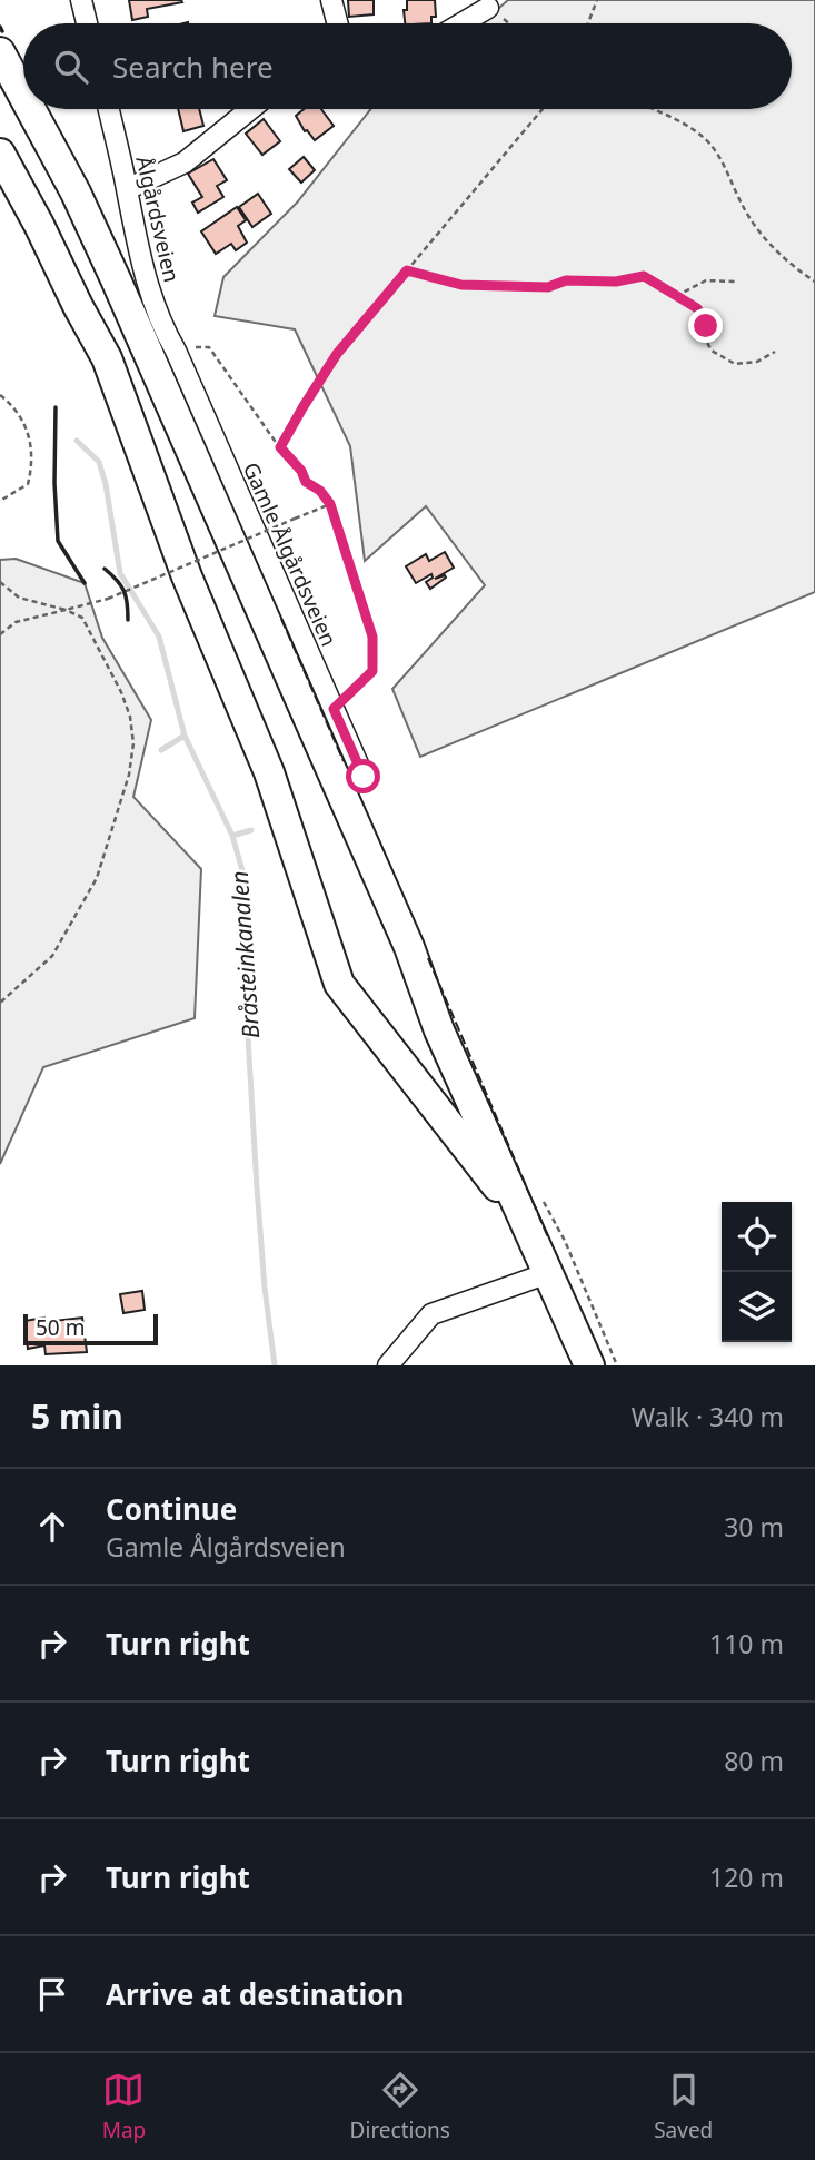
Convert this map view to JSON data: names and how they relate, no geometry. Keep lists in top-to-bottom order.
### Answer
{
  "streets": {
    "street": ["Ålgårdsveien", "Gamle Ålgårdsveien"]
  },
  "crossings": [
    ["Ålgårdsveien", "Gamle Ålgårdsveien"]
  ],
  "water": ["Bråsteinkanalen"],
  "scale_bar": "50 m",
  "page": {
    "search": "Search here",
    "scale": "50 m",
    "heading": ["5 min", "Walk · 340 m"],
    "list": [
      ["Continue", "Gamle Ålgårdsveien", "30 m"],
      ["Turn right", "110 m"],
      ["Turn right", "80 m"],
      ["Turn right", "120 m"],
      "Arrive at destination"
    ],
    "nav": ["Map", "Directions", "Saved"]
  }
}
